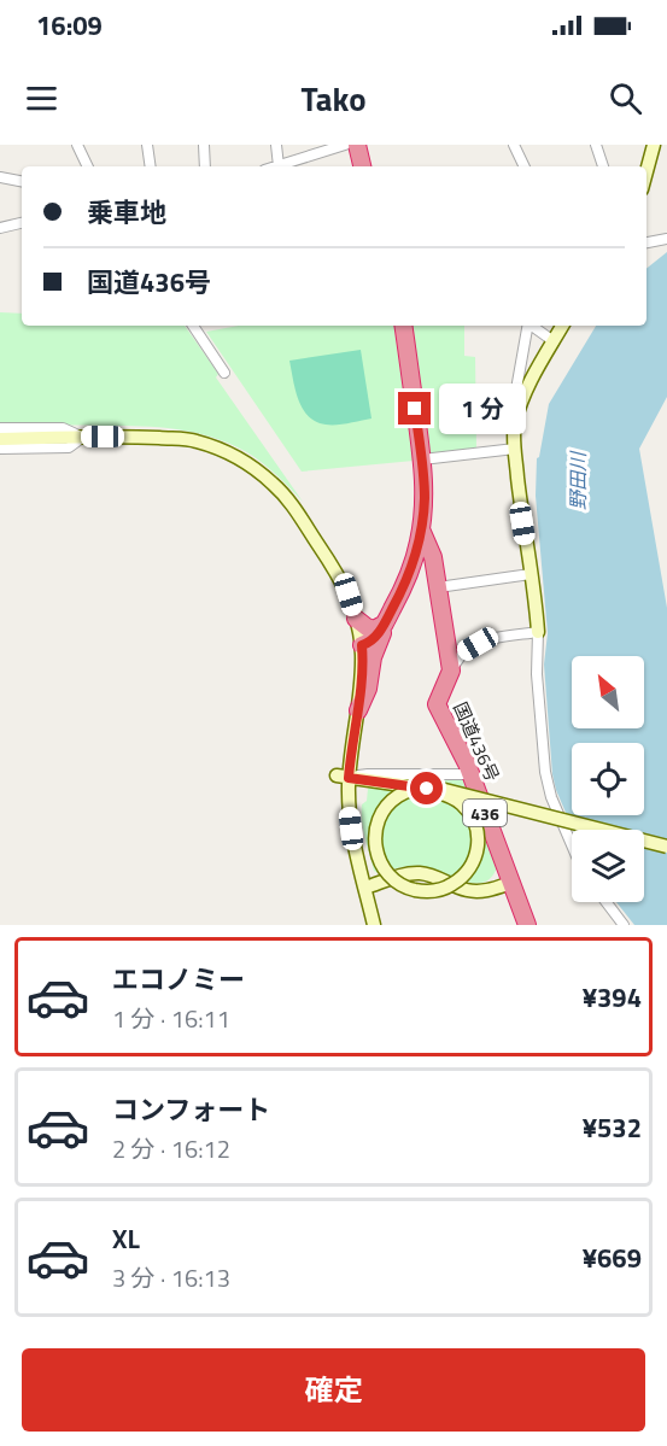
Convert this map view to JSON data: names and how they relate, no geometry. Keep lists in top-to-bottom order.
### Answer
{
  "streets": {
    "highway": ["国道436号", "436"]
  },
  "water": ["野田川"],
  "north": "top left",
  "page": {
    "status": "16:09",
    "header": "Tako",
    "banner": ["乗車地", "国道436号"],
    "bubble": "1 分",
    "list": [
      {
        "name": "エコノミー",
        "note": "1 分 · 16:11",
        "value": "¥394"
      },
      {
        "name": "コンフォート",
        "note": "2 分 · 16:12",
        "value": "¥532"
      },
      {
        "name": "XL",
        "note": "3 分 · 16:13",
        "value": "¥669"
      }
    ],
    "buttons": "確定"
  }
}
